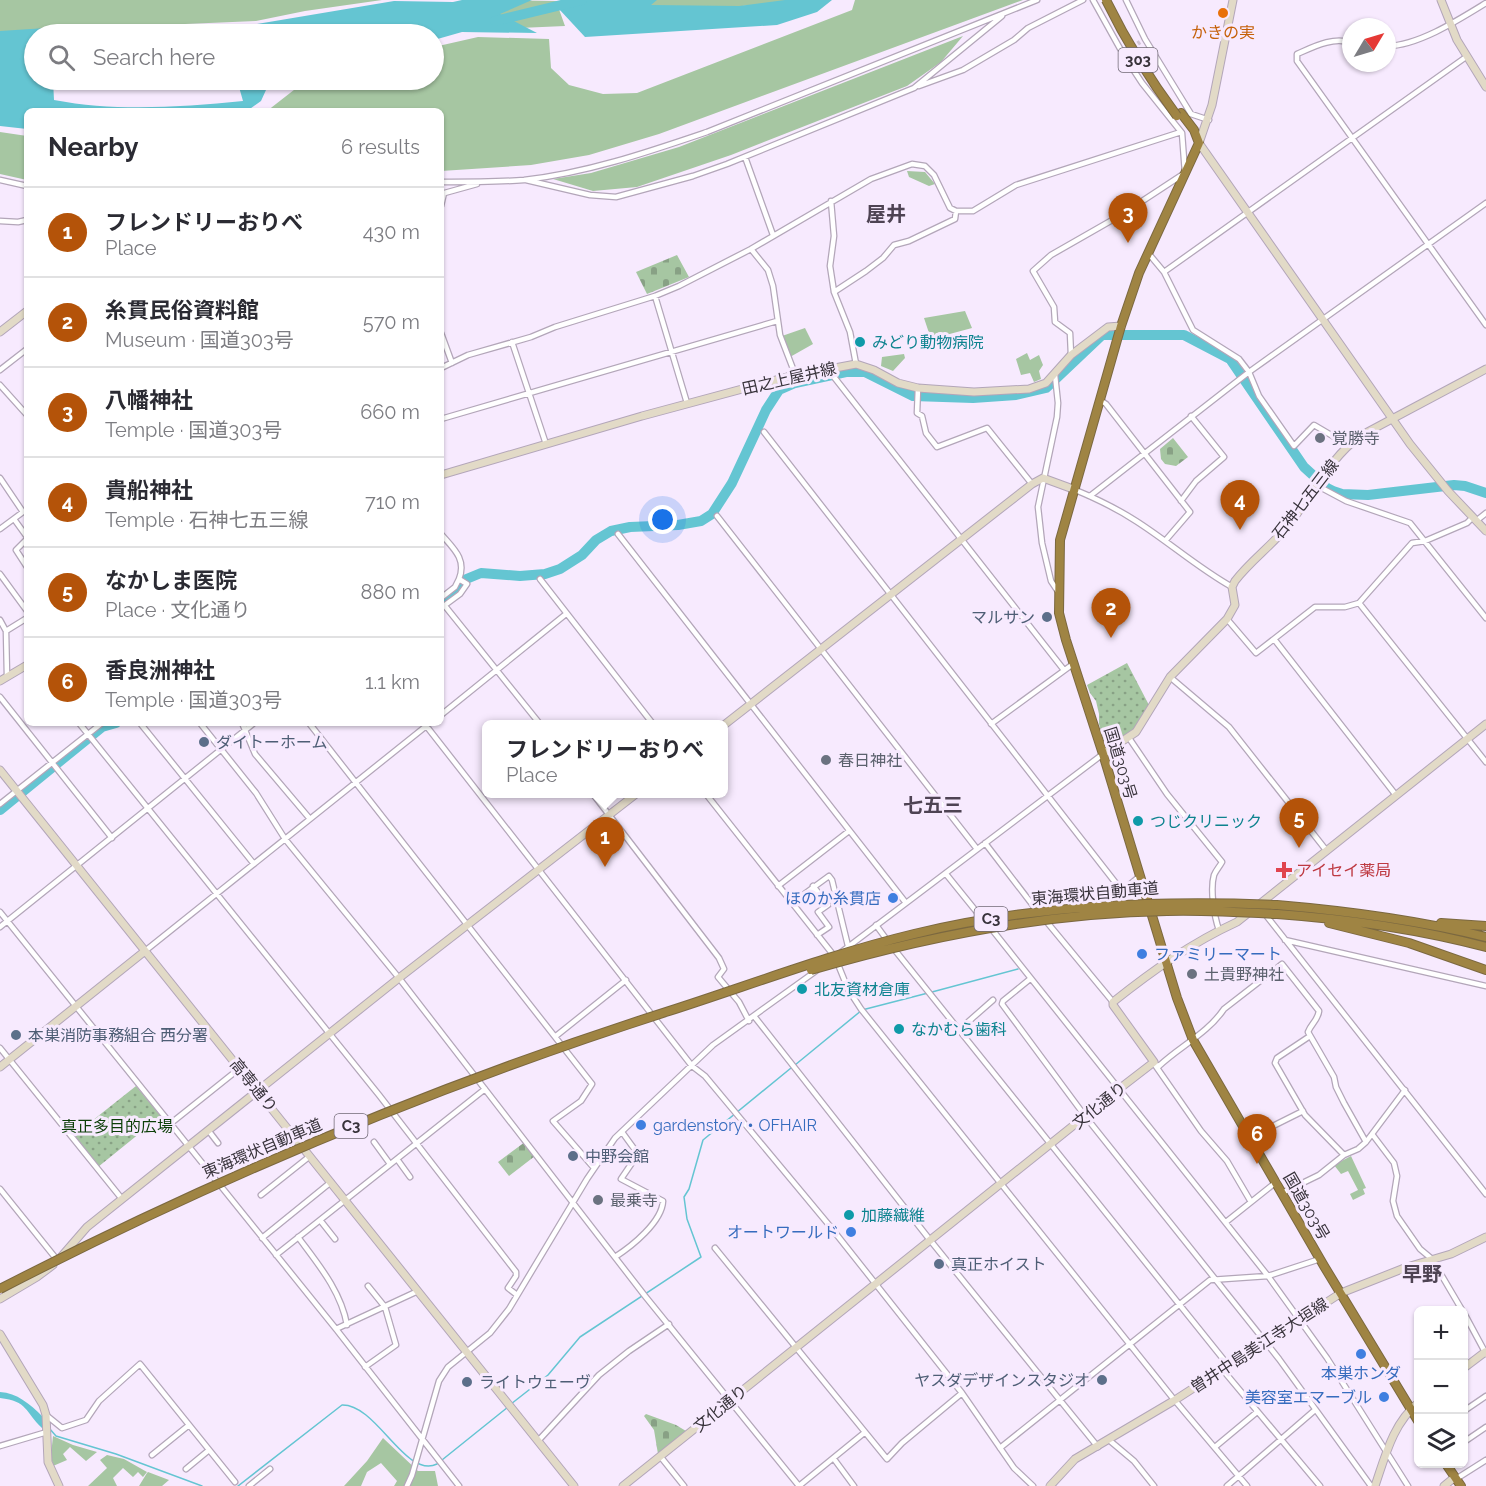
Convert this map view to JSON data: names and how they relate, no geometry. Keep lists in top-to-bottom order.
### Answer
{
  "streets": {
    "highway": [
      "303",
      "国道303号",
      "東海環状自動車道",
      "C3"
    ],
    "street": [
      "田之上屋井線",
      "石神七五三線",
      "高専通り",
      "文化通り",
      "曽井中島美江寺大垣線"
    ]
  },
  "crossings": [
    ["303", "国道303号"],
    ["田之上屋井線", "国道303号"],
    ["国道303号", "曽井中島美江寺大垣線"]
  ],
  "districts": ["屋井", "七五三", "早野"],
  "parks": ["真正多目的広場"],
  "places": {
    "other": [
      "かきの実",
      "みどり動物病院",
      "覚勝寺",
      "マルサン",
      "ダイトーホーム",
      "春日神社",
      "つじクリニック",
      "ほのか糸貫店",
      "ファミリーマート",
      "土貴野神社",
      "北友資材倉庫",
      "なかむら歯科",
      "本巣消防事務組合 西分署",
      "gardenstory・OFHAIR",
      "中野会館",
      "最乗寺",
      "加藤繊維",
      "オートワールド",
      "真正ホイスト",
      "本巣ホンダ",
      "ヤスダデザインスタジオ",
      "ライトウェーヴ",
      "美容室エマーブル"
    ],
    "health": ["アイセイ薬局"]
  },
  "north": "top right",
  "page": {
    "search": "Search here",
    "heading": ["Nearby", "6 results"],
    "list": [
      {
        "mark": "1",
        "name": "フレンドリーおりべ",
        "note": "Place",
        "value": "430 m"
      },
      {
        "mark": "2",
        "name": "糸貫民俗資料館",
        "note": "Museum · 国道303号",
        "value": "570 m"
      },
      {
        "mark": "3",
        "name": "八幡神社",
        "note": "Temple · 国道303号",
        "value": "660 m"
      },
      {
        "mark": "4",
        "name": "貴船神社",
        "note": "Temple · 石神七五三線",
        "value": "710 m"
      },
      {
        "mark": "5",
        "name": "なかしま医院",
        "note": "Place · 文化通り",
        "value": "880 m"
      },
      {
        "mark": "6",
        "name": "香良洲神社",
        "note": "Temple · 国道303号",
        "value": "1.1 km"
      }
    ],
    "pins": [
      "3",
      "4",
      "2",
      "5",
      "1",
      "6"
    ],
    "popup": ["フレンドリーおりべ", "Place"],
    "map_buttons": ["+", "−"]
  }
}
